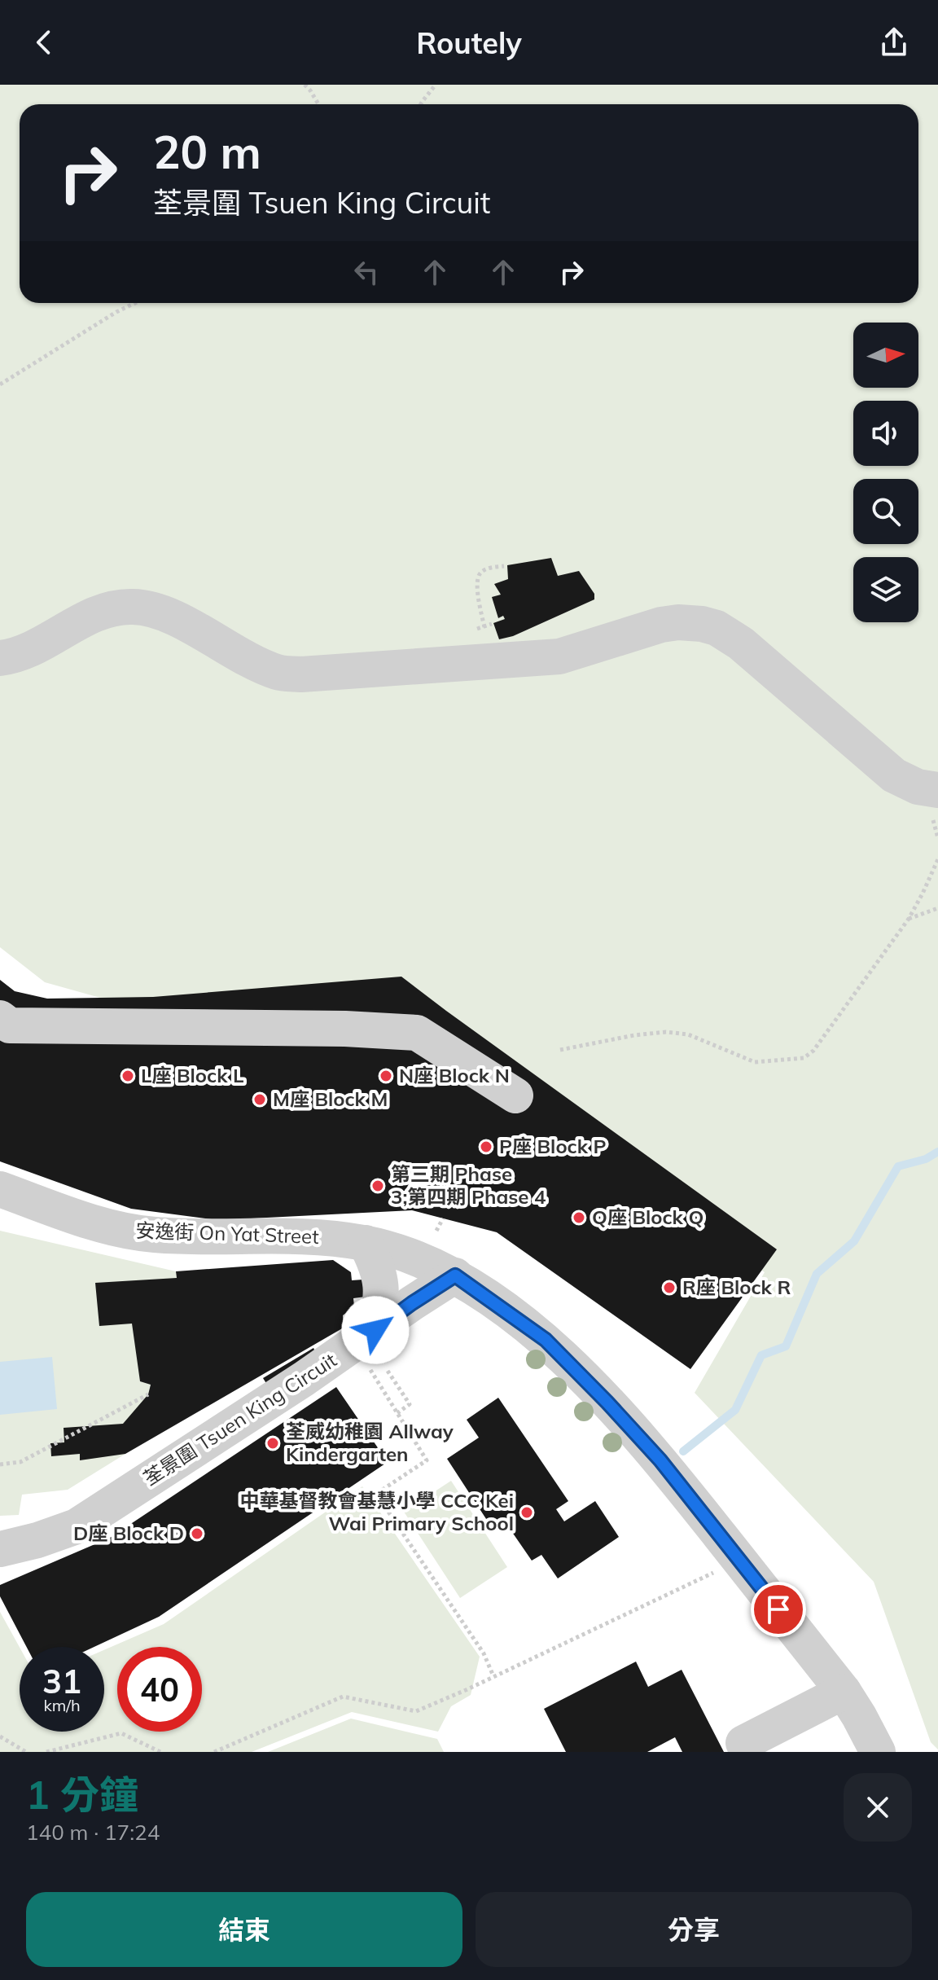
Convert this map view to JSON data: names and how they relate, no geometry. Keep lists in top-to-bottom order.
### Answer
{
  "streets": {
    "street": ["安逸街 On Yat Street", "荃景圍 Tsuen King Circuit"]
  },
  "crossings": [
    ["安逸街 On Yat Street", "荃景圍 Tsuen King Circuit"]
  ],
  "places": [
    "L座 Block L",
    "N座 Block N",
    "M座 Block M",
    "P座 Block P",
    "第三期 Phase 3;第四期 Phase 4",
    "Q座 Block Q",
    "R座 Block R",
    "荃威幼稚園 Allway Kindergarten",
    "中華基督教會基慧小學 CCC Kei Wai Primary School",
    "D座 Block D"
  ],
  "north": "right",
  "page": {
    "header": "Routely",
    "turn": ["20 m", "荃景圍 Tsuen King Circuit"],
    "speed": "31 km/h",
    "limit": "40",
    "heading": ["1 分鐘", "140 m · 17:24"],
    "buttons": ["結束", "分享"]
  }
}
